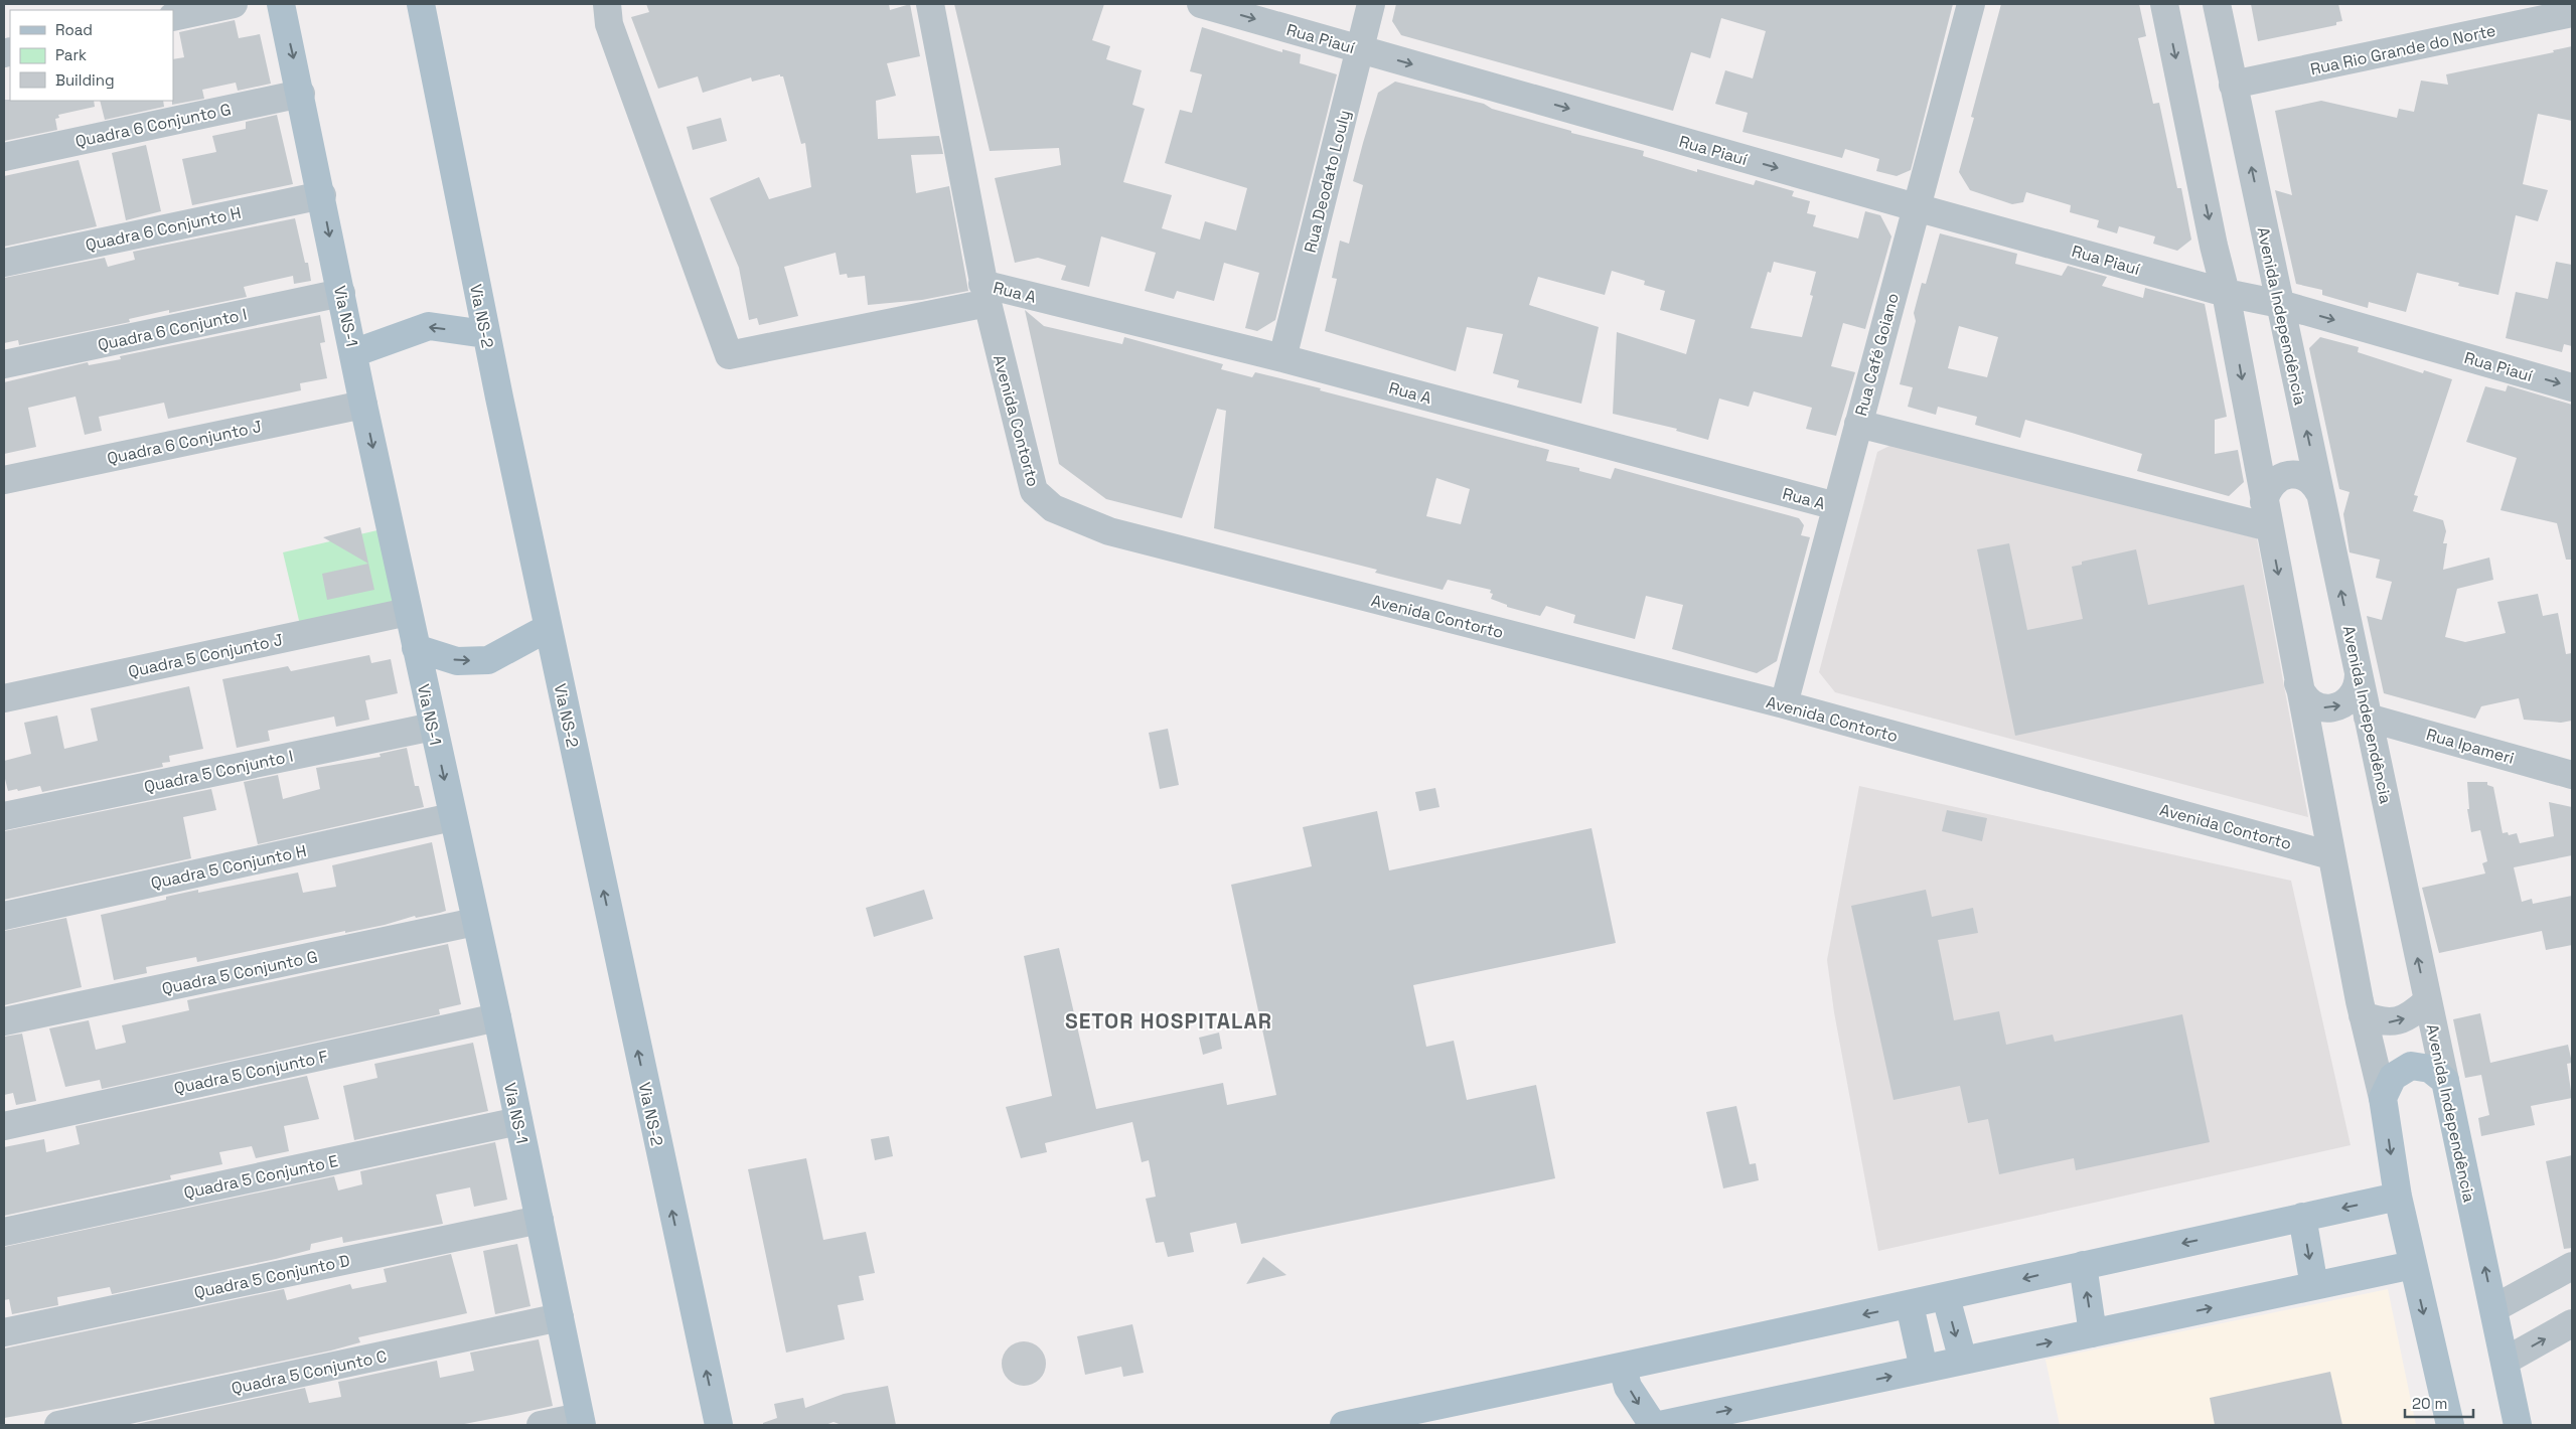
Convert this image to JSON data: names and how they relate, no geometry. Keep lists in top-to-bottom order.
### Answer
{
  "streets": {
    "main road": ["Via NS-1", "Via NS-2", "Avenida Independência"],
    "street": [
      "Rua Piauí",
      "Rua Rio Grande do Norte",
      "Quadra 6 Conjunto G",
      "Rua Deodato Louly",
      "Quadra 6 Conjunto H",
      "Rua A",
      "Quadra 6 Conjunto I",
      "Rua Café Goiano",
      "Avenida Contorto",
      "Quadra 6 Conjunto J",
      "Quadra 5 Conjunto J",
      "Rua Ipameri",
      "Quadra 5 Conjunto I",
      "Quadra 5 Conjunto H",
      "Quadra 5 Conjunto G",
      "Quadra 5 Conjunto F",
      "Quadra 5 Conjunto E",
      "Quadra 5 Conjunto D",
      "Quadra 5 Conjunto C"
    ]
  },
  "crossings": [
    ["Rua Piauí", "Rua Deodato Louly"],
    ["Rua Piauí", "Avenida Independência"],
    ["Rua Piauí", "Rua Café Goiano"],
    ["Rua Rio Grande do Norte", "Avenida Independência"],
    ["Quadra 6 Conjunto G", "Via NS-1"],
    ["Rua Deodato Louly", "Rua A"],
    ["Quadra 6 Conjunto H", "Via NS-1"],
    ["Rua A", "Rua Café Goiano"],
    ["Rua A", "Avenida Contorto"],
    ["Via NS-1", "Quadra 6 Conjunto I"],
    ["Via NS-1", "Quadra 6 Conjunto J"],
    ["Via NS-1", "Quadra 5 Conjunto J"],
    ["Via NS-1", "Quadra 5 Conjunto I"],
    ["Via NS-1", "Quadra 5 Conjunto H"],
    ["Via NS-1", "Quadra 5 Conjunto G"],
    ["Via NS-1", "Quadra 5 Conjunto F"],
    ["Via NS-1", "Quadra 5 Conjunto E"],
    ["Via NS-1", "Quadra 5 Conjunto D"],
    ["Via NS-1", "Quadra 5 Conjunto C"],
    ["Avenida Independência", "Rua Ipameri"],
    ["Rua Café Goiano", "Avenida Contorto"]
  ],
  "one_way": ["Rua Piauí", "Via NS-2"],
  "districts": ["SETOR HOSPITALAR"],
  "legend": ["Road", "Park", "Building"],
  "scale_bar": "20 m"
}
